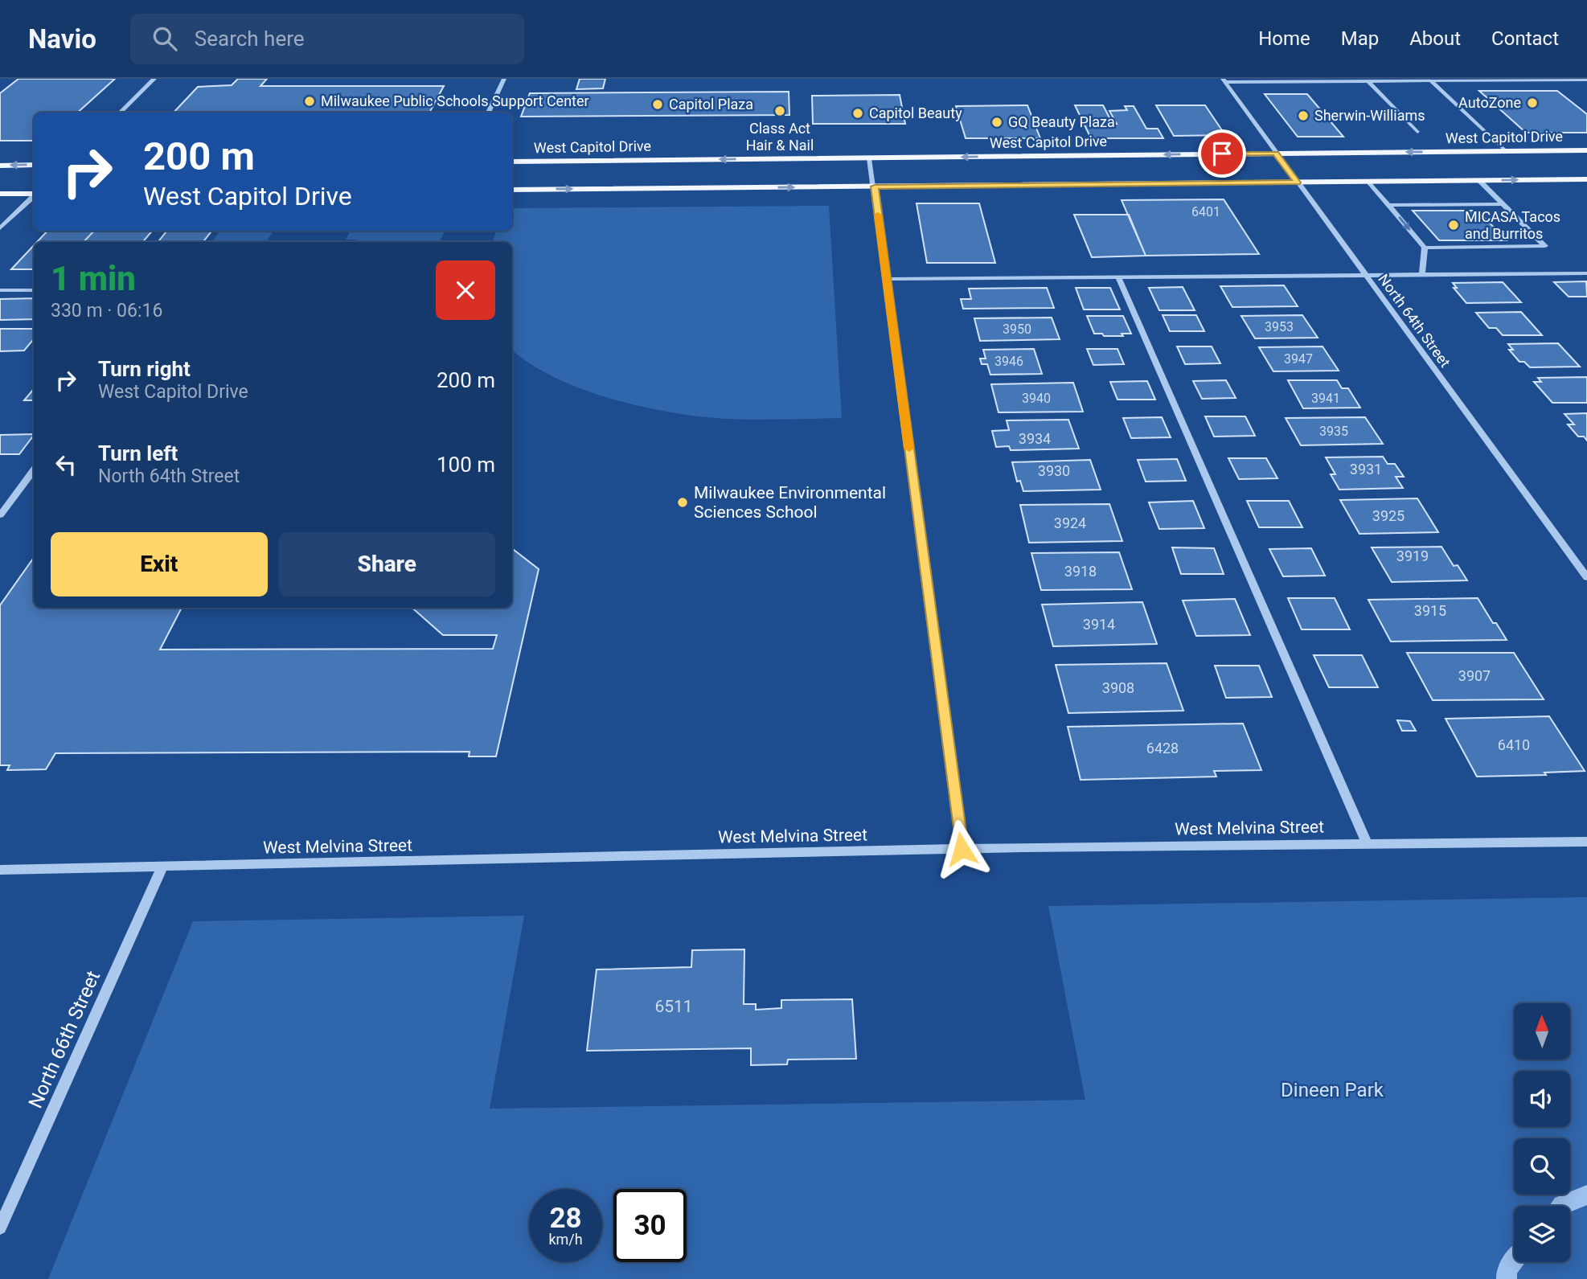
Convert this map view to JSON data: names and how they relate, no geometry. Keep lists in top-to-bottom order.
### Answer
{
  "streets": {
    "main road": ["West Capitol Drive"],
    "street": ["North 64th Street", "West Melvina Street", "North 66th Street"]
  },
  "crossings": [
    ["West Capitol Drive", "North 64th Street"],
    ["West Melvina Street", "North 66th Street"]
  ],
  "parks": ["Dineen Park"],
  "places": [
    "Milwaukee Public Schools Support Center",
    "AutoZone",
    "Capitol Plaza",
    "Class Act Hair & Nail",
    "Capitol Beauty",
    "Sherwin-Williams",
    "GQ Beauty Plaza",
    "MICASA Tacos and Burritos",
    "Milwaukee Environmental Sciences School"
  ],
  "house_numbers": [
    "6401",
    "3953",
    "3950",
    "3947",
    "3946",
    "3940",
    "3941",
    "3935",
    "3934",
    "3931",
    "3930",
    "3925",
    "3924",
    "3919",
    "3918",
    "3915",
    "3914",
    "3907",
    "3908",
    "6410",
    "6428",
    "6511"
  ],
  "north": "top",
  "page": {
    "header": "Navio",
    "search": "Search here",
    "nav": [
      "Home",
      "Map",
      "About",
      "Contact"
    ],
    "turn": ["200 m", "West Capitol Drive"],
    "heading": ["1 min", "330 m · 06:16"],
    "list": [
      {
        "name": "Turn right",
        "note": "West Capitol Drive",
        "value": "200 m"
      },
      {
        "name": "Turn left",
        "note": "North 64th Street",
        "value": "100 m"
      }
    ],
    "buttons": ["Exit", "Share"],
    "speed": "28 km/h",
    "limit": "30"
  }
}
